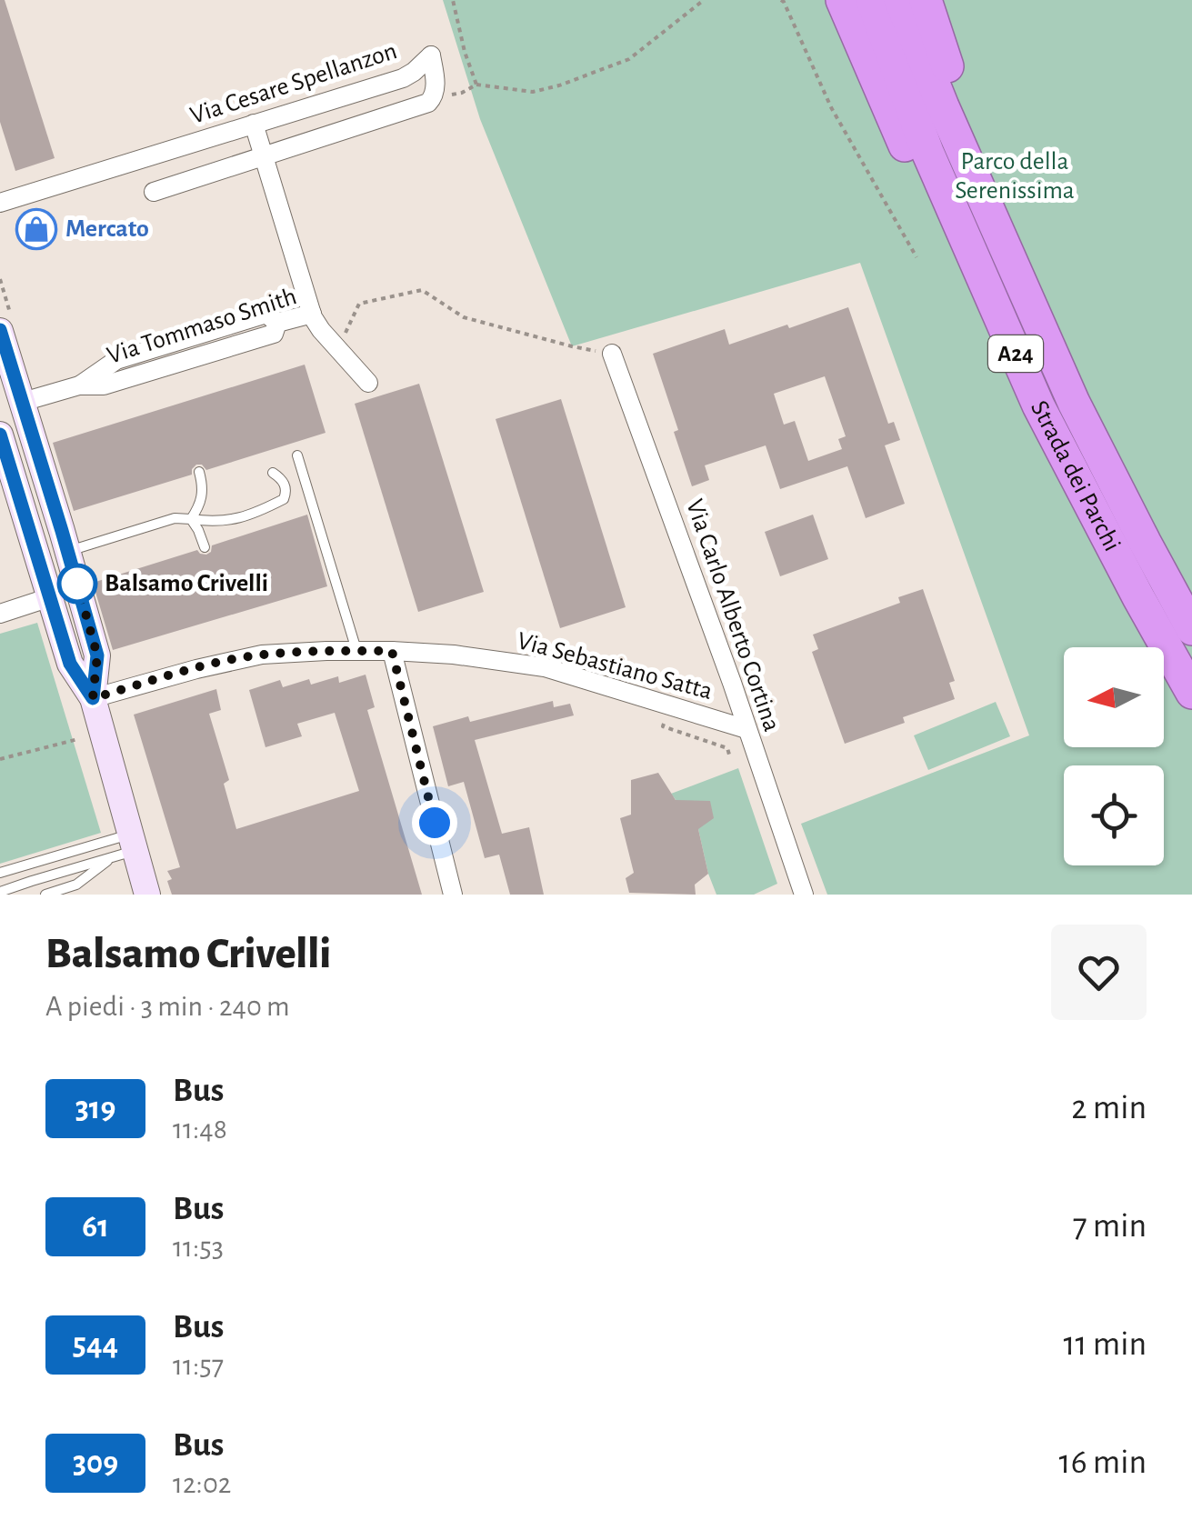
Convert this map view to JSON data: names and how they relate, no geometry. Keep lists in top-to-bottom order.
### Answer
{
  "streets": {
    "highway": ["A24", "Strada dei Parchi"],
    "street": [
      "Via Cesare Spellanzon",
      "Via Tommaso Smith",
      "Via Carlo Alberto Cortina",
      "Via Sebastiano Satta"
    ]
  },
  "crossings": [
    ["Via Carlo Alberto Cortina", "Via Sebastiano Satta"]
  ],
  "parks": ["Parco della Serenissima"],
  "places": {
    "shop": ["Mercato"],
    "other": ["Balsamo Crivelli"]
  },
  "lines": ["bus line 319"],
  "north": "left",
  "page": {
    "heading": ["Balsamo Crivelli", "A piedi · 3 min · 240 m"],
    "list": [
      {
        "mark": "319",
        "name": "Bus",
        "note": "11:48",
        "value": "2 min"
      },
      {
        "mark": "61",
        "name": "Bus",
        "note": "11:53",
        "value": "7 min"
      },
      {
        "mark": "544",
        "name": "Bus",
        "note": "11:57",
        "value": "11 min"
      },
      {
        "mark": "309",
        "name": "Bus",
        "note": "12:02",
        "value": "16 min"
      }
    ]
  }
}
